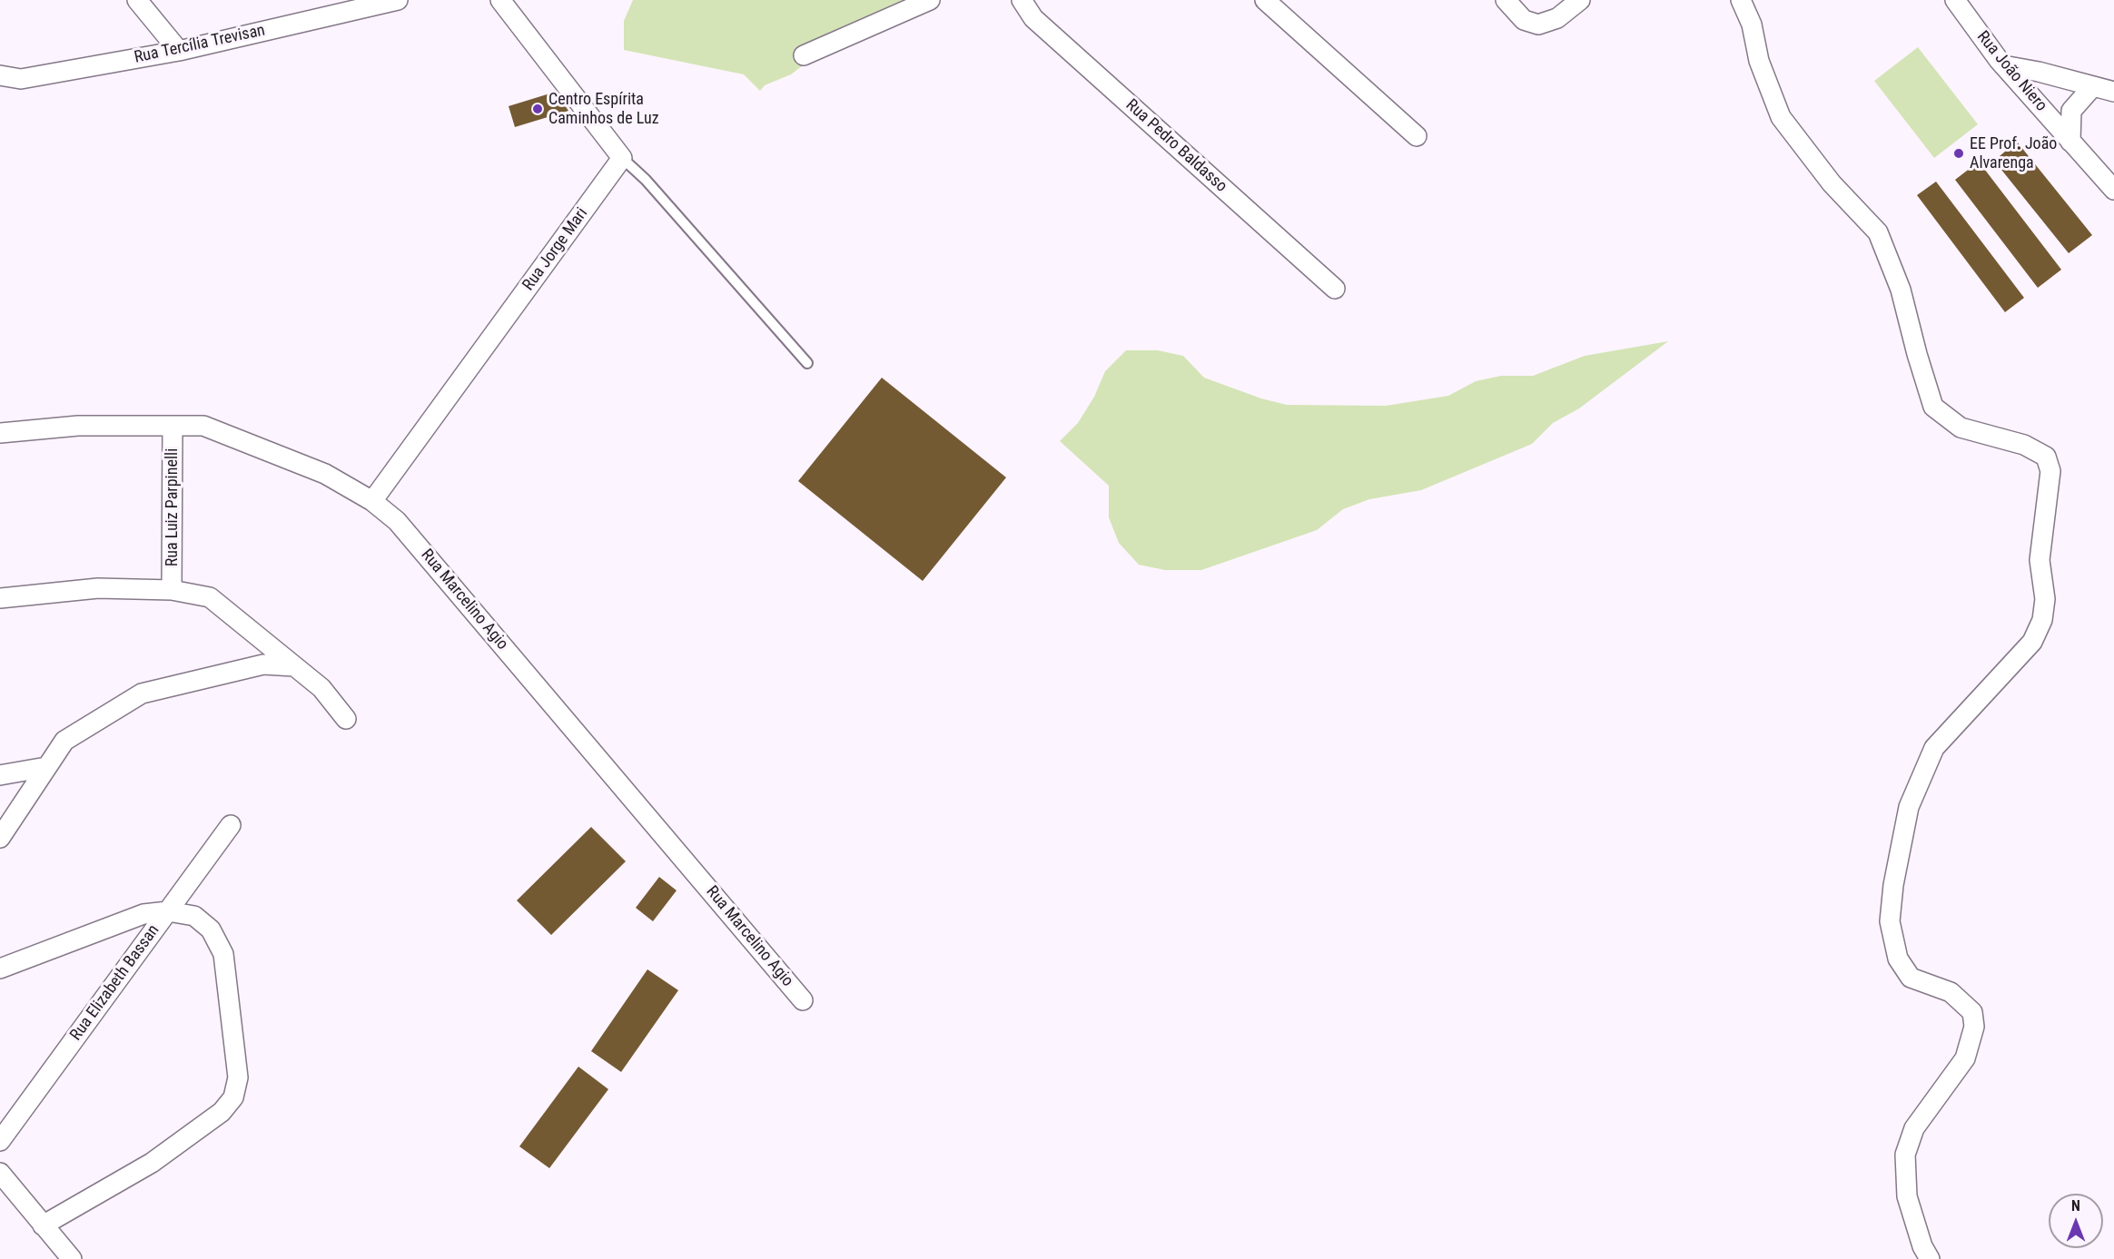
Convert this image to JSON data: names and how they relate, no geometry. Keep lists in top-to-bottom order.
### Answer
{
  "streets": {
    "street": [
      "Rua Tercília Trevisan",
      "Rua João Niero",
      "Rua Pedro Baldasso",
      "Rua Jorge Mari",
      "Rua Luiz Parpinelli",
      "Rua Marcelino Agio",
      "Rua Elizabeth Bassan"
    ]
  },
  "crossings": [
    ["Rua Jorge Mari", "Rua Marcelino Agio"],
    ["Rua Luiz Parpinelli", "Rua Marcelino Agio"]
  ],
  "places": ["Centro Espírita Caminhos de Luz", "EE Prof. João Alvarenga"],
  "north": "top"
}
